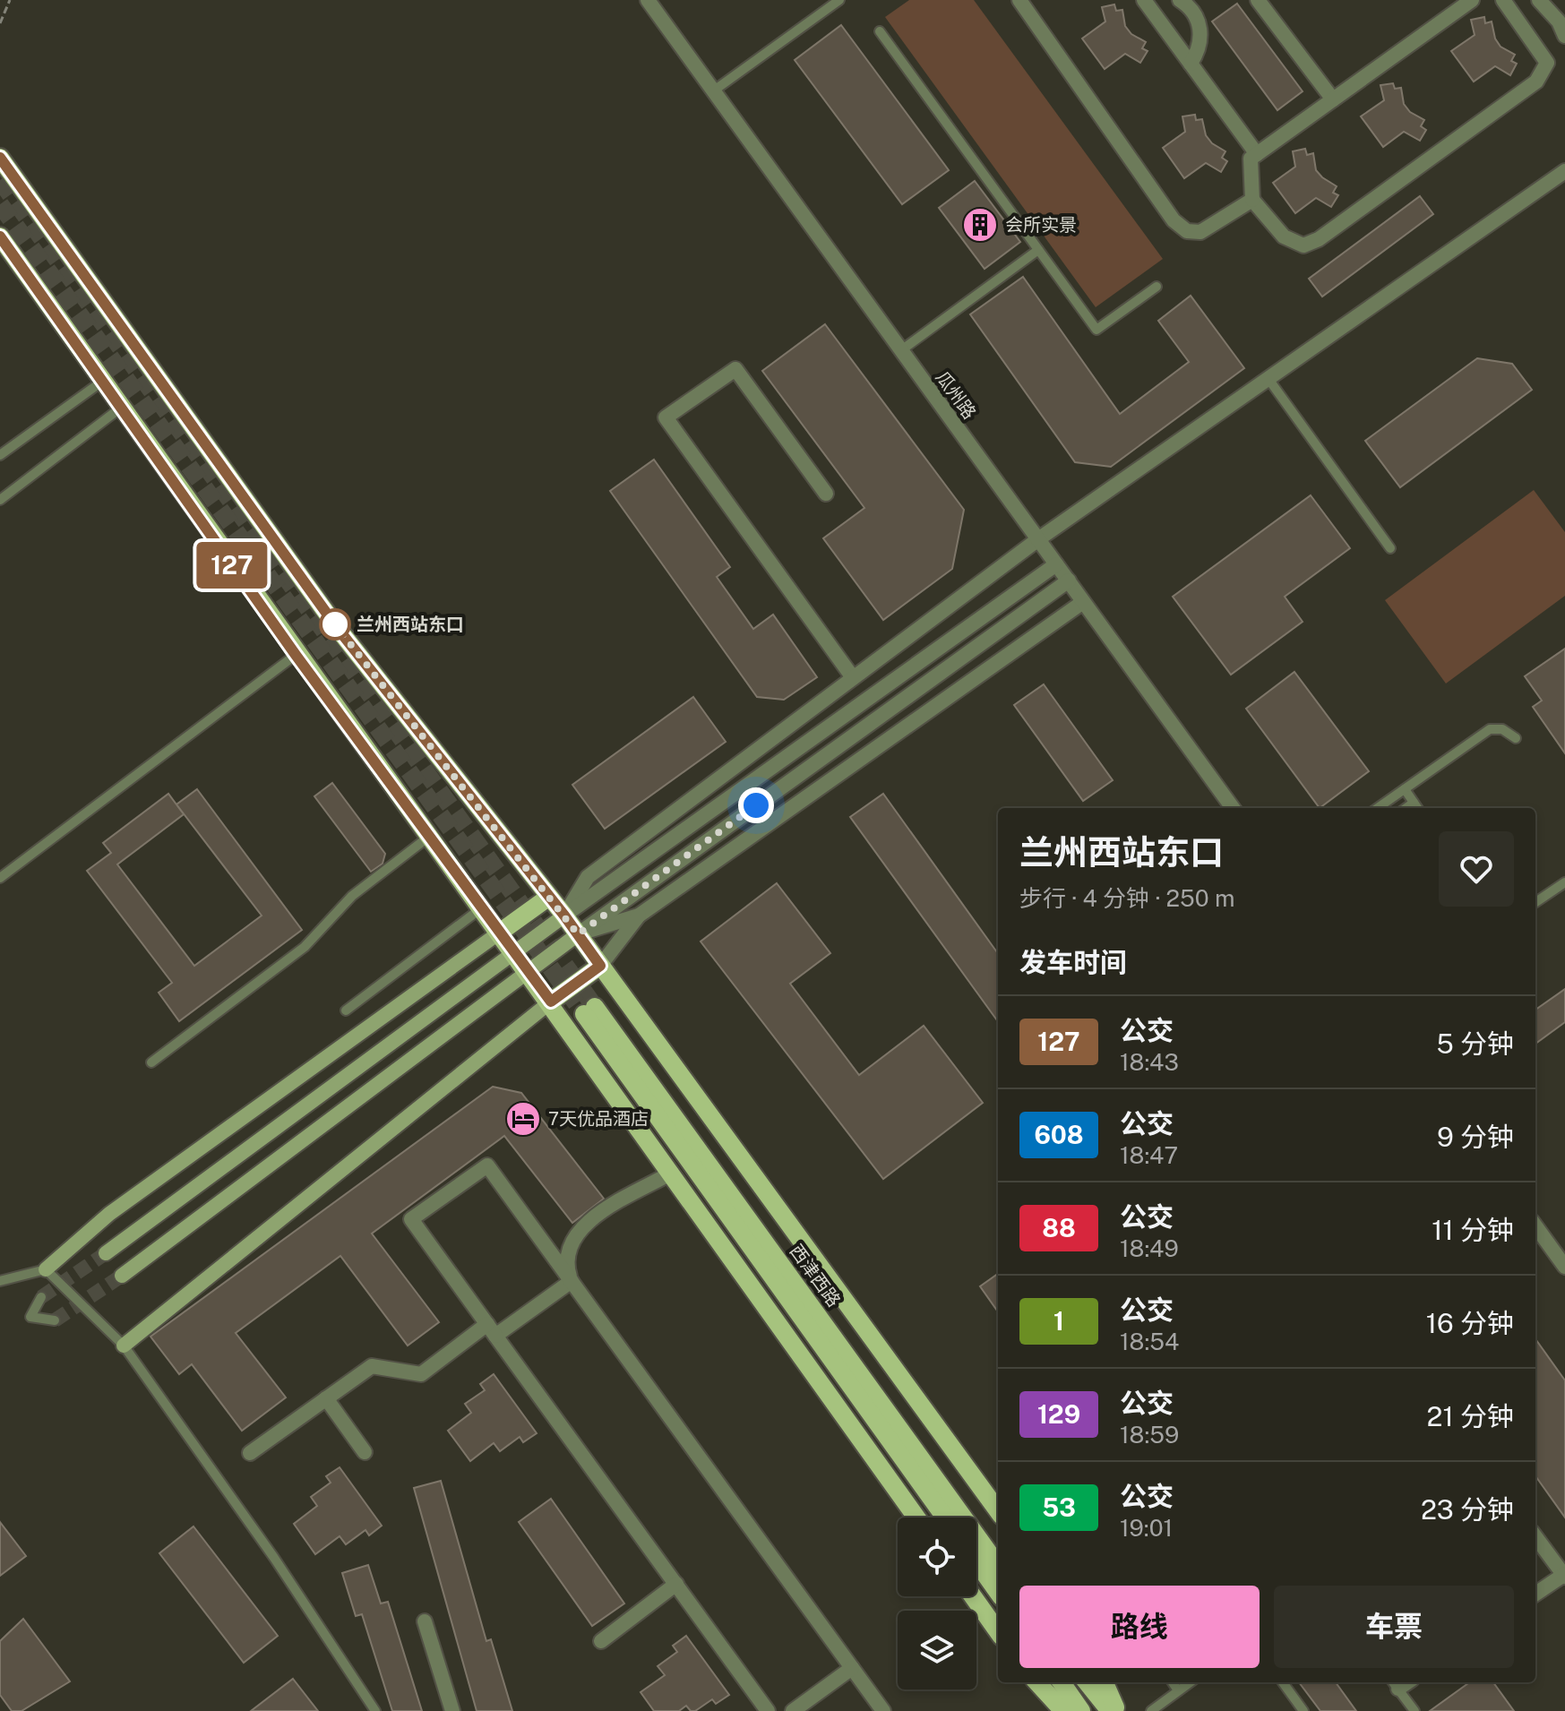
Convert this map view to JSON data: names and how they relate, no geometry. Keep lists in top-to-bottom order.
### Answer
{
  "streets": {
    "main road": ["西津西路"],
    "street": ["瓜州路"]
  },
  "places": {
    "building": ["会所实景"],
    "other": ["兰州西站东口"],
    "hotel": ["7天优品酒店"]
  },
  "lines": ["bus line 127"],
  "page": {
    "on_map": "127",
    "heading": [
      ["兰州西站东口", "步行 · 4 分钟 · 250 m"],
      "发车时间"
    ],
    "list": [
      {
        "mark": "127",
        "name": "公交",
        "note": "18:43",
        "value": "5 分钟"
      },
      {
        "mark": "608",
        "name": "公交",
        "note": "18:47",
        "value": "9 分钟"
      },
      {
        "mark": "88",
        "name": "公交",
        "note": "18:49",
        "value": "11 分钟"
      },
      {
        "mark": "1",
        "name": "公交",
        "note": "18:54",
        "value": "16 分钟"
      },
      {
        "mark": "129",
        "name": "公交",
        "note": "18:59",
        "value": "21 分钟"
      },
      {
        "mark": "53",
        "name": "公交",
        "note": "19:01",
        "value": "23 分钟"
      }
    ],
    "buttons": ["路线", "车票"]
  }
}
